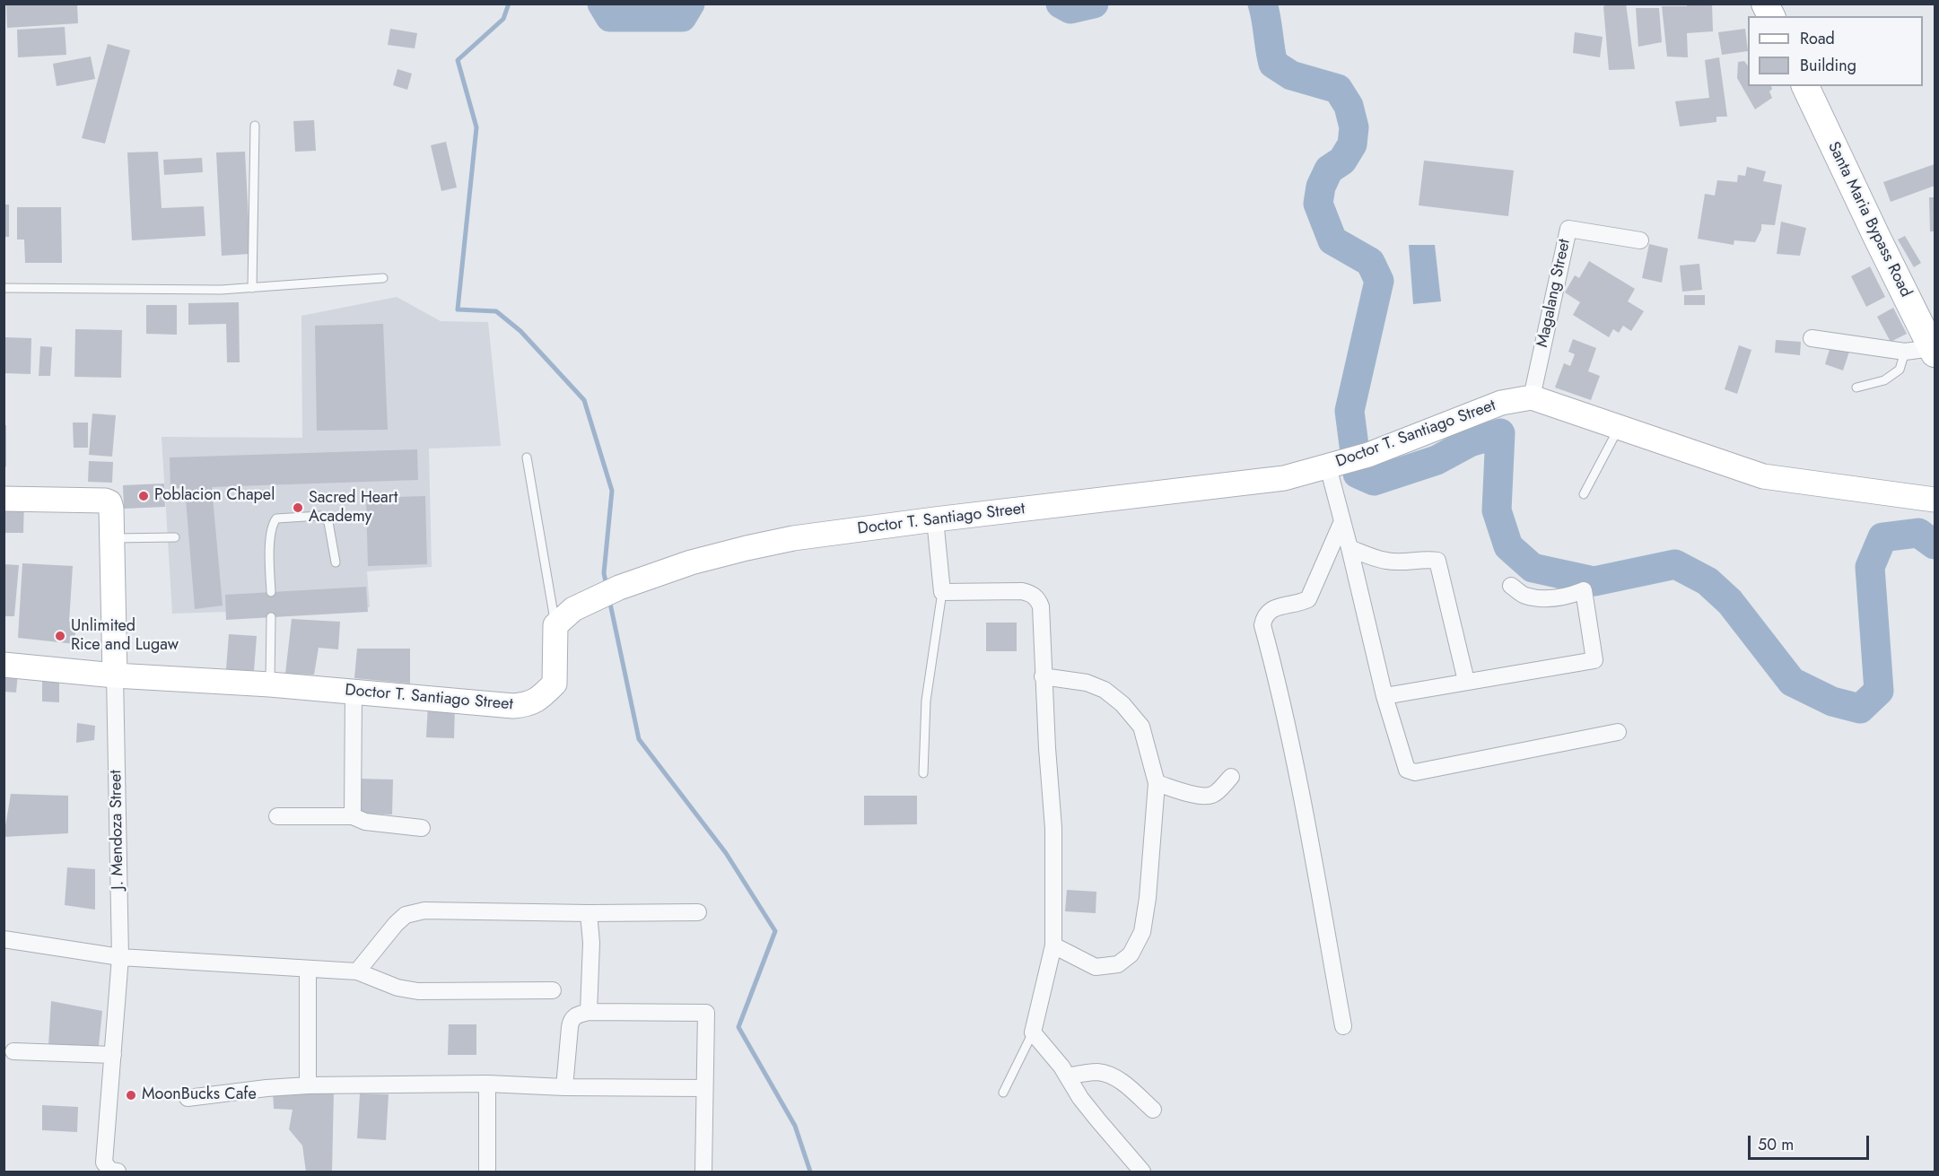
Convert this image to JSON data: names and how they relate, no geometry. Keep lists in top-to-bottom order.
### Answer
{
  "streets": {
    "main road": ["Santa Maria Bypass Road"],
    "street": ["Magalang Street", "Doctor T. Santiago Street", "J. Mendoza Street"]
  },
  "crossings": [
    ["Magalang Street", "Doctor T. Santiago Street"],
    ["Doctor T. Santiago Street", "J. Mendoza Street"]
  ],
  "places": [
    "Poblacion Chapel",
    "Sacred Heart Academy",
    "Unlimited Rice and Lugaw",
    "MoonBucks Cafe"
  ],
  "legend": ["Road", "Building"],
  "scale_bar": "50 m"
}
